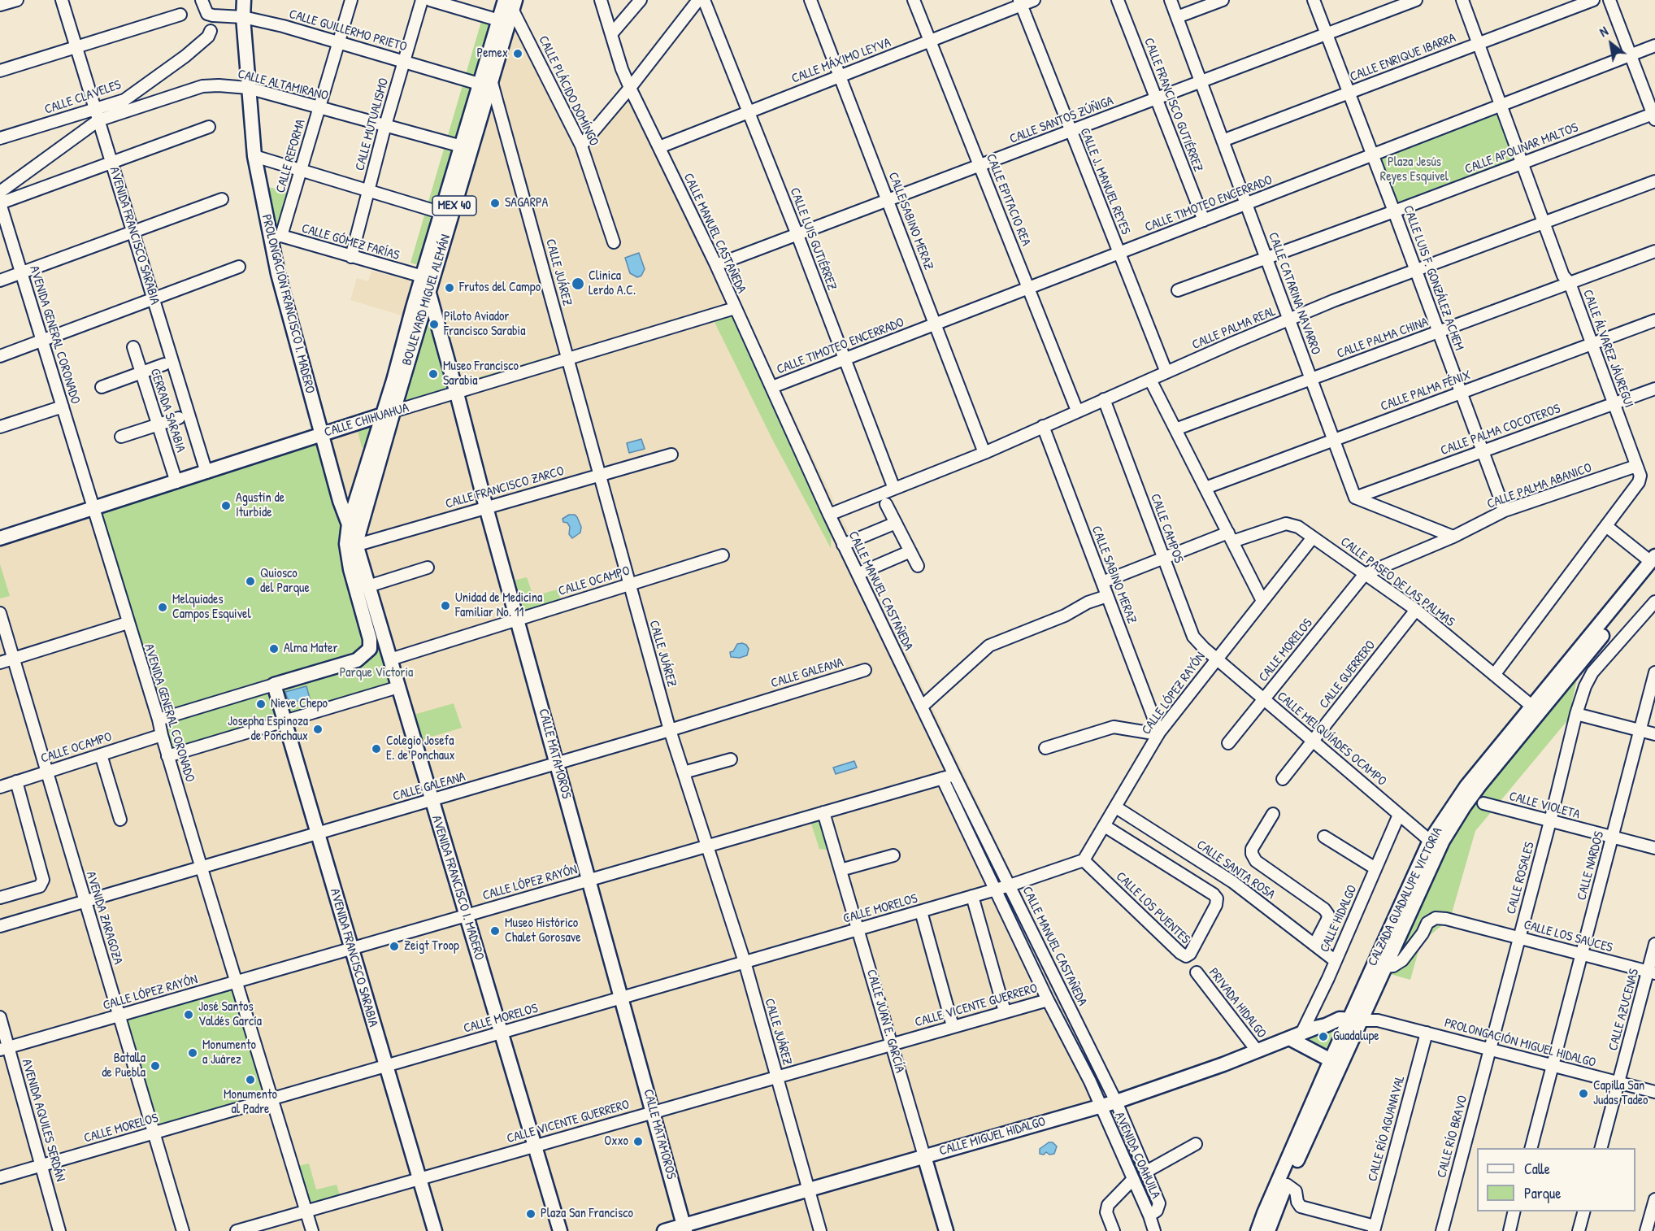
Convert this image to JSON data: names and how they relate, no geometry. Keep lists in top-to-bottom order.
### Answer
{
  "streets": {
    "main road": [
      "MEX 40",
      "AVENIDA FRANCISCO SARABIA",
      "BOULEVARD MIGUEL ALEMÁN",
      "PROLONGACIÓN FRANCISCO I. MADERO",
      "CALLE CHIHUAHUA",
      "CALLE MATAMOROS",
      "AVENIDA FRANCISCO I. MADERO",
      "CALZADA GUADALUPE VICTORIA",
      "CALLE JUAN E. GARCÍA",
      "CALLE MIGUEL HIDALGO"
    ],
    "street": [
      "CALLE GUILLERMO PRIETO",
      "CALLE ENRIQUE IBARRA",
      "CALLE MÁXIMO LEYVA",
      "CALLE ALTAMIRANO",
      "CALLE PLÁCIDO DOMÍNGO",
      "CALLE CLAVELES",
      "CALLE FRANCISCO GUTIÉRREZ",
      "CALLE SANTOS ZÚÑIGA",
      "CALLE MUTUALISMO",
      "CALLE APOLINAR MALTOS",
      "CALLE REFORMA",
      "CALLE J. MANUEL REYES",
      "CALLE EPITACIO REA",
      "CALLE TIMOTEO ENCERRADO",
      "CALLE SABINO MERAZ",
      "CALLE MANUEL CASTAÑEDA",
      "CALLE LUIS GUTIÉRREZ",
      "CALLE GÓMEZ FARÍAS",
      "CALLE JUÁREZ",
      "CALLE LUIS F. GONZÁLEZ ACHEM",
      "CALLE CATARINA NAVARRO",
      "CALLE PALMA REAL",
      "AVENIDA GENERAL CORONADO",
      "CALLE PALMA CHINA",
      "CALLE ÁLVAREZ JÁUREGUI",
      "CALLE PALMA FÉNIX",
      "CERRADA SARABIA",
      "CALLE PALMA COCOTEROS",
      "CALLE PALMA ABANICO",
      "CALLE FRANCISCO ZARCO",
      "CALLE CAMPOS",
      "CALLE OCAMPO",
      "CALLE PASEO DE LAS PALMAS",
      "CALLE MORELOS",
      "CALLE GALEANA",
      "CALLE GUERRERO",
      "CALLE LÓPEZ RAYÓN",
      "CALLE MELQUÍADES OCAMPO",
      "CALLE VIOLETA",
      "CALLE NARDOS",
      "CALLE SANTA ROSA",
      "CALLE ROSALES",
      "CALLE LOS PUENTES",
      "AVENIDA ZARAGOZA",
      "CALLE HIDALGO",
      "CALLE LOS SAUCES",
      "PRIVADA HIDALGO",
      "CALLE VICENTE GUERRERO",
      "CALLE AZUCENAS",
      "PROLONGACIÓN MIGUEL HIDALGO",
      "AVENIDA AQUILES SERDÁN",
      "CALLE RÍO AGUANAVAL",
      "CALLE RÍO BRAVO",
      "AVENIDA COAHUILA"
    ]
  },
  "crossings": [
    ["CALLE GUILLERMO PRIETO", "CALLE MUTUALISMO"],
    ["CALLE GUILLERMO PRIETO", "CALLE REFORMA"],
    ["CALLE GUILLERMO PRIETO", "CALLE JUÁREZ"],
    ["CALLE GUILLERMO PRIETO", "BOULEVARD MIGUEL ALEMÁN"],
    ["CALLE GUILLERMO PRIETO", "PROLONGACIÓN FRANCISCO I. MADERO"],
    ["CALLE ENRIQUE IBARRA", "CALLE LUIS F. GONZÁLEZ ACHEM"],
    ["CALLE ENRIQUE IBARRA", "CALLE CATARINA NAVARRO"],
    ["CALLE ENRIQUE IBARRA", "CALLE ÁLVAREZ JÁUREGUI"],
    ["CALLE MÁXIMO LEYVA", "CALLE J. MANUEL REYES"],
    ["CALLE MÁXIMO LEYVA", "CALLE EPITACIO REA"],
    ["CALLE MÁXIMO LEYVA", "CALLE SABINO MERAZ"],
    ["CALLE MÁXIMO LEYVA", "CALLE MANUEL CASTAÑEDA"],
    ["CALLE MÁXIMO LEYVA", "CALLE LUIS GUTIÉRREZ"],
    ["CALLE ALTAMIRANO", "CALLE CLAVELES"],
    ["CALLE ALTAMIRANO", "CALLE MUTUALISMO"],
    ["CALLE ALTAMIRANO", "CALLE REFORMA"],
    ["CALLE ALTAMIRANO", "AVENIDA FRANCISCO SARABIA"],
    ["CALLE ALTAMIRANO", "BOULEVARD MIGUEL ALEMÁN"],
    ["CALLE ALTAMIRANO", "PROLONGACIÓN FRANCISCO I. MADERO"],
    ["CALLE PLÁCIDO DOMÍNGO", "BOULEVARD MIGUEL ALEMÁN"],
    ["CALLE CLAVELES", "AVENIDA FRANCISCO SARABIA"],
    ["CALLE FRANCISCO GUTIÉRREZ", "CALLE SANTOS ZÚÑIGA"],
    ["CALLE FRANCISCO GUTIÉRREZ", "CALLE TIMOTEO ENCERRADO"],
    ["CALLE SANTOS ZÚÑIGA", "CALLE J. MANUEL REYES"],
    ["CALLE SANTOS ZÚÑIGA", "CALLE EPITACIO REA"],
    ["CALLE SANTOS ZÚÑIGA", "CALLE SABINO MERAZ"],
    ["CALLE SANTOS ZÚÑIGA", "CALLE MANUEL CASTAÑEDA"],
    ["CALLE SANTOS ZÚÑIGA", "CALLE LUIS GUTIÉRREZ"],
    ["CALLE SANTOS ZÚÑIGA", "CALLE LUIS F. GONZÁLEZ ACHEM"],
    ["CALLE SANTOS ZÚÑIGA", "CALLE CATARINA NAVARRO"],
    ["CALLE MUTUALISMO", "CALLE GÓMEZ FARÍAS"],
    ["CALLE APOLINAR MALTOS", "CALLE LUIS F. GONZÁLEZ ACHEM"],
    ["CALLE APOLINAR MALTOS", "CALLE CATARINA NAVARRO"],
    ["CALLE APOLINAR MALTOS", "CALLE ÁLVAREZ JÁUREGUI"],
    ["CALLE REFORMA", "CALLE GÓMEZ FARÍAS"],
    ["CALLE REFORMA", "PROLONGACIÓN FRANCISCO I. MADERO"],
    ["CALLE J. MANUEL REYES", "CALLE TIMOTEO ENCERRADO"],
    ["CALLE J. MANUEL REYES", "CALLE PALMA REAL"],
    ["CALLE EPITACIO REA", "CALLE TIMOTEO ENCERRADO"],
    ["CALLE EPITACIO REA", "CALLE PALMA REAL"],
    ["CALLE TIMOTEO ENCERRADO", "CALLE SABINO MERAZ"],
    ["CALLE TIMOTEO ENCERRADO", "CALLE MANUEL CASTAÑEDA"],
    ["CALLE TIMOTEO ENCERRADO", "CALLE LUIS GUTIÉRREZ"],
    ["CALLE TIMOTEO ENCERRADO", "CALLE LUIS F. GONZÁLEZ ACHEM"],
    ["CALLE TIMOTEO ENCERRADO", "CALLE CATARINA NAVARRO"],
    ["CALLE TIMOTEO ENCERRADO", "CALLE ÁLVAREZ JÁUREGUI"],
    ["MEX 40", "AVENIDA FRANCISCO SARABIA"],
    ["MEX 40", "BOULEVARD MIGUEL ALEMÁN"],
    ["MEX 40", "CALLE FRANCISCO ZARCO"],
    ["MEX 40", "AVENIDA FRANCISCO I. MADERO"],
    ["CALLE SABINO MERAZ", "CALLE PALMA REAL"],
    ["CALLE SABINO MERAZ", "CALLE LÓPEZ RAYÓN"],
    ["CALLE MANUEL CASTAÑEDA", "CALLE PALMA REAL"],
    ["CALLE MANUEL CASTAÑEDA", "CALLE CHIHUAHUA"],
    ["CALLE MANUEL CASTAÑEDA", "CALLE MORELOS"],
    ["CALLE MANUEL CASTAÑEDA", "CALLE LÓPEZ RAYÓN"],
    ["CALLE MANUEL CASTAÑEDA", "CALLE MIGUEL HIDALGO"],
    ["CALLE MANUEL CASTAÑEDA", "AVENIDA COAHUILA"],
    ["AVENIDA FRANCISCO SARABIA", "CALLE CHIHUAHUA"],
    ["AVENIDA FRANCISCO SARABIA", "CALLE MORELOS"],
    ["AVENIDA FRANCISCO SARABIA", "CALLE GALEANA"],
    ["AVENIDA FRANCISCO SARABIA", "CALLE LÓPEZ RAYÓN"],
    ["AVENIDA FRANCISCO SARABIA", "CALLE VICENTE GUERRERO"],
    ["CALLE LUIS GUTIÉRREZ", "CALLE PALMA REAL"],
    ["CALLE GÓMEZ FARÍAS", "BOULEVARD MIGUEL ALEMÁN"],
    ["CALLE GÓMEZ FARÍAS", "PROLONGACIÓN FRANCISCO I. MADERO"],
    ["CALLE GÓMEZ FARÍAS", "CALLE MATAMOROS"],
    ["CALLE JUÁREZ", "BOULEVARD MIGUEL ALEMÁN"],
    ["CALLE JUÁREZ", "CALLE CHIHUAHUA"],
    ["CALLE JUÁREZ", "CALLE FRANCISCO ZARCO"],
    ["CALLE JUÁREZ", "CALLE OCAMPO"],
    ["CALLE JUÁREZ", "CALLE MORELOS"],
    ["CALLE JUÁREZ", "CALLE GALEANA"],
    ["CALLE JUÁREZ", "CALLE LÓPEZ RAYÓN"],
    ["CALLE JUÁREZ", "CALLE VICENTE GUERRERO"],
    ["CALLE JUÁREZ", "CALLE MIGUEL HIDALGO"],
    ["CALLE LUIS F. GONZÁLEZ ACHEM", "CALLE PALMA REAL"],
    ["CALLE LUIS F. GONZÁLEZ ACHEM", "CALLE PALMA CHINA"],
    ["CALLE LUIS F. GONZÁLEZ ACHEM", "CALLE PALMA FÉNIX"],
    ["CALLE LUIS F. GONZÁLEZ ACHEM", "CALLE PALMA COCOTEROS"],
    ["CALLE LUIS F. GONZÁLEZ ACHEM", "CALLE PALMA ABANICO"],
    ["CALLE CATARINA NAVARRO", "CALLE PALMA REAL"],
    ["CALLE CATARINA NAVARRO", "CALLE PALMA CHINA"],
    ["CALLE CATARINA NAVARRO", "CALLE PALMA FÉNIX"],
    ["CALLE CATARINA NAVARRO", "CALLE PALMA COCOTEROS"],
    ["BOULEVARD MIGUEL ALEMÁN", "PROLONGACIÓN FRANCISCO I. MADERO"],
    ["BOULEVARD MIGUEL ALEMÁN", "CALLE CHIHUAHUA"],
    ["BOULEVARD MIGUEL ALEMÁN", "CALLE FRANCISCO ZARCO"],
    ["BOULEVARD MIGUEL ALEMÁN", "CALLE MATAMOROS"],
    ["BOULEVARD MIGUEL ALEMÁN", "AVENIDA FRANCISCO I. MADERO"],
    ["PROLONGACIÓN FRANCISCO I. MADERO", "CALLE CHIHUAHUA"],
    ["CALLE PALMA REAL", "CALLE ÁLVAREZ JÁUREGUI"],
    ["CALLE PALMA REAL", "CALLE CAMPOS"],
    ["AVENIDA GENERAL CORONADO", "CALLE CHIHUAHUA"],
    ["AVENIDA GENERAL CORONADO", "CALLE OCAMPO"],
    ["AVENIDA GENERAL CORONADO", "CALLE MORELOS"],
    ["AVENIDA GENERAL CORONADO", "CALLE GALEANA"],
    ["AVENIDA GENERAL CORONADO", "CALLE LÓPEZ RAYÓN"],
    ["AVENIDA GENERAL CORONADO", "CALLE VICENTE GUERRERO"],
    ["CALLE PALMA CHINA", "CALLE ÁLVAREZ JÁUREGUI"],
    ["CALLE ÁLVAREZ JÁUREGUI", "CALLE PALMA FÉNIX"],
    ["CALLE ÁLVAREZ JÁUREGUI", "CALLE PALMA COCOTEROS"],
    ["CALLE ÁLVAREZ JÁUREGUI", "CALLE PALMA ABANICO"],
    ["CALLE ÁLVAREZ JÁUREGUI", "CALLE PASEO DE LAS PALMAS"],
    ["CERRADA SARABIA", "CALLE CHIHUAHUA"],
    ["CALLE CHIHUAHUA", "CALLE MATAMOROS"],
    ["CALLE PALMA ABANICO", "CALLE PASEO DE LAS PALMAS"],
    ["CALLE PALMA ABANICO", "CALLE MORELOS"],
    ["CALLE FRANCISCO ZARCO", "CALLE MATAMOROS"],
    ["CALLE FRANCISCO ZARCO", "AVENIDA FRANCISCO I. MADERO"],
    ["CALLE CAMPOS", "CALLE LÓPEZ RAYÓN"],
    ["CALLE CAMPOS", "CALLE MELQUÍADES OCAMPO"],
    ["CALLE OCAMPO", "CALLE MATAMOROS"],
    ["CALLE OCAMPO", "AVENIDA FRANCISCO I. MADERO"],
    ["CALLE OCAMPO", "AVENIDA ZARAGOZA"],
    ["CALLE PASEO DE LAS PALMAS", "CALLE MORELOS"],
    ["CALLE PASEO DE LAS PALMAS", "CALLE GUERRERO"],
    ["CALLE PASEO DE LAS PALMAS", "CALLE LÓPEZ RAYÓN"],
    ["CALLE PASEO DE LAS PALMAS", "CALZADA GUADALUPE VICTORIA"],
    ["CALLE MORELOS", "CALLE MELQUÍADES OCAMPO"],
    ["CALLE MORELOS", "CALLE MATAMOROS"],
    ["CALLE MORELOS", "AVENIDA FRANCISCO I. MADERO"],
    ["CALLE MORELOS", "AVENIDA ZARAGOZA"],
    ["CALLE MORELOS", "CALLE JUAN E. GARCÍA"],
    ["CALLE MORELOS", "AVENIDA AQUILES SERDÁN"],
    ["CALLE GALEANA", "CALLE MATAMOROS"],
    ["CALLE GALEANA", "AVENIDA FRANCISCO I. MADERO"],
    ["CALLE GALEANA", "AVENIDA ZARAGOZA"],
    ["CALLE GUERRERO", "CALLE MELQUÍADES OCAMPO"],
    ["CALLE LÓPEZ RAYÓN", "CALLE MELQUÍADES OCAMPO"],
    ["CALLE LÓPEZ RAYÓN", "CALLE MATAMOROS"],
    ["CALLE LÓPEZ RAYÓN", "CALLE SANTA ROSA"],
    ["CALLE LÓPEZ RAYÓN", "AVENIDA FRANCISCO I. MADERO"],
    ["CALLE LÓPEZ RAYÓN", "CALLE LOS PUENTES"],
    ["CALLE LÓPEZ RAYÓN", "AVENIDA ZARAGOZA"],
    ["CALLE LÓPEZ RAYÓN", "CALLE JUAN E. GARCÍA"],
    ["CALLE LÓPEZ RAYÓN", "AVENIDA AQUILES SERDÁN"],
    ["CALLE MELQUÍADES OCAMPO", "CALZADA GUADALUPE VICTORIA"],
    ["CALLE MELQUÍADES OCAMPO", "CALLE HIDALGO"],
    ["CALLE MATAMOROS", "CALLE VICENTE GUERRERO"],
    ["CALLE MATAMOROS", "CALLE MIGUEL HIDALGO"],
    ["CALLE VIOLETA", "CALLE NARDOS"],
    ["CALLE VIOLETA", "CALLE ROSALES"],
    ["CALLE NARDOS", "CALLE LOS SAUCES"],
    ["CALLE NARDOS", "PROLONGACIÓN MIGUEL HIDALGO"],
    ["CALLE SANTA ROSA", "CALLE HIDALGO"],
    ["CALLE ROSALES", "CALLE LOS SAUCES"],
    ["CALLE ROSALES", "PROLONGACIÓN MIGUEL HIDALGO"],
    ["CALLE ROSALES", "CALLE RÍO BRAVO"],
    ["AVENIDA FRANCISCO I. MADERO", "CALLE VICENTE GUERRERO"],
    ["CALZADA GUADALUPE VICTORIA", "CALLE LOS SAUCES"],
    ["CALZADA GUADALUPE VICTORIA", "PROLONGACIÓN MIGUEL HIDALGO"],
    ["CALZADA GUADALUPE VICTORIA", "CALLE MIGUEL HIDALGO"],
    ["CALLE HIDALGO", "CALLE MIGUEL HIDALGO"],
    ["CALLE LOS SAUCES", "CALLE AZUCENAS"],
    ["PRIVADA HIDALGO", "CALLE MIGUEL HIDALGO"],
    ["CALLE VICENTE GUERRERO", "CALLE JUAN E. GARCÍA"],
    ["CALLE AZUCENAS", "PROLONGACIÓN MIGUEL HIDALGO"],
    ["CALLE JUAN E. GARCÍA", "CALLE MIGUEL HIDALGO"],
    ["PROLONGACIÓN MIGUEL HIDALGO", "CALLE RÍO AGUANAVAL"],
    ["PROLONGACIÓN MIGUEL HIDALGO", "CALLE MIGUEL HIDALGO"],
    ["PROLONGACIÓN MIGUEL HIDALGO", "CALLE RÍO BRAVO"],
    ["CALLE MIGUEL HIDALGO", "AVENIDA COAHUILA"]
  ],
  "parks": ["Plaza Jesús Reyes Esquivel", "Parque Victoria"],
  "places": [
    "Pemex",
    "SAGARPA",
    "Clinica Lerdo A.C.",
    "Frutos del Campo",
    "Piloto Aviador Francisco Sarabia",
    "Museo Francisco Sarabia",
    "Agustín de Iturbide",
    "Quiosco del Parque",
    "Unidad de Medicina Familiar No. 11",
    "Melquiades Campos Esquivel",
    "Alma Mater",
    "Nieve Chepo",
    "Josepha Espinoza de Ponchaux",
    "Colegio Josefa E. de Ponchaux",
    "Museo Histórico Chalet Gorosave",
    "Zeigt Troop",
    "José Santos Valdés García",
    "Guadalupe",
    "Monumento a Juárez",
    "Batalla de Puebla",
    "Monumento al Padre",
    "Capilla San Judas Tadeo",
    "Oxxo",
    "Plaza San Francisco"
  ],
  "legend": ["Calle", "Parque"],
  "north": "top left"
}
